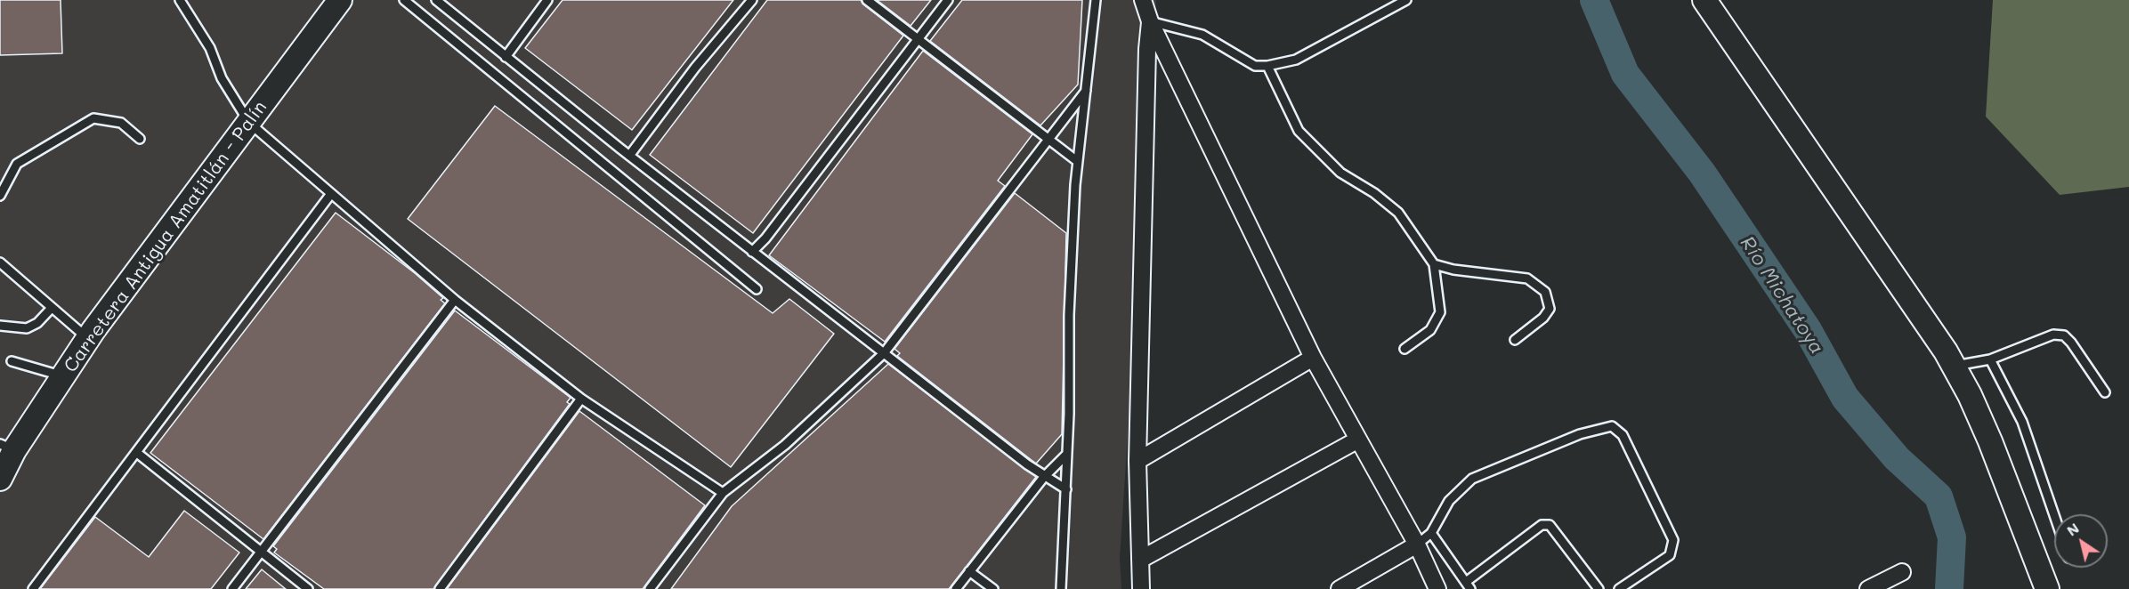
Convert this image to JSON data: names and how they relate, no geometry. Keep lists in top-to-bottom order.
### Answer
{
  "streets": {
    "street": ["Carretera Antigua Amatitlán - Palín"]
  },
  "water": ["Río Michatoya"],
  "north": "top left"
}
